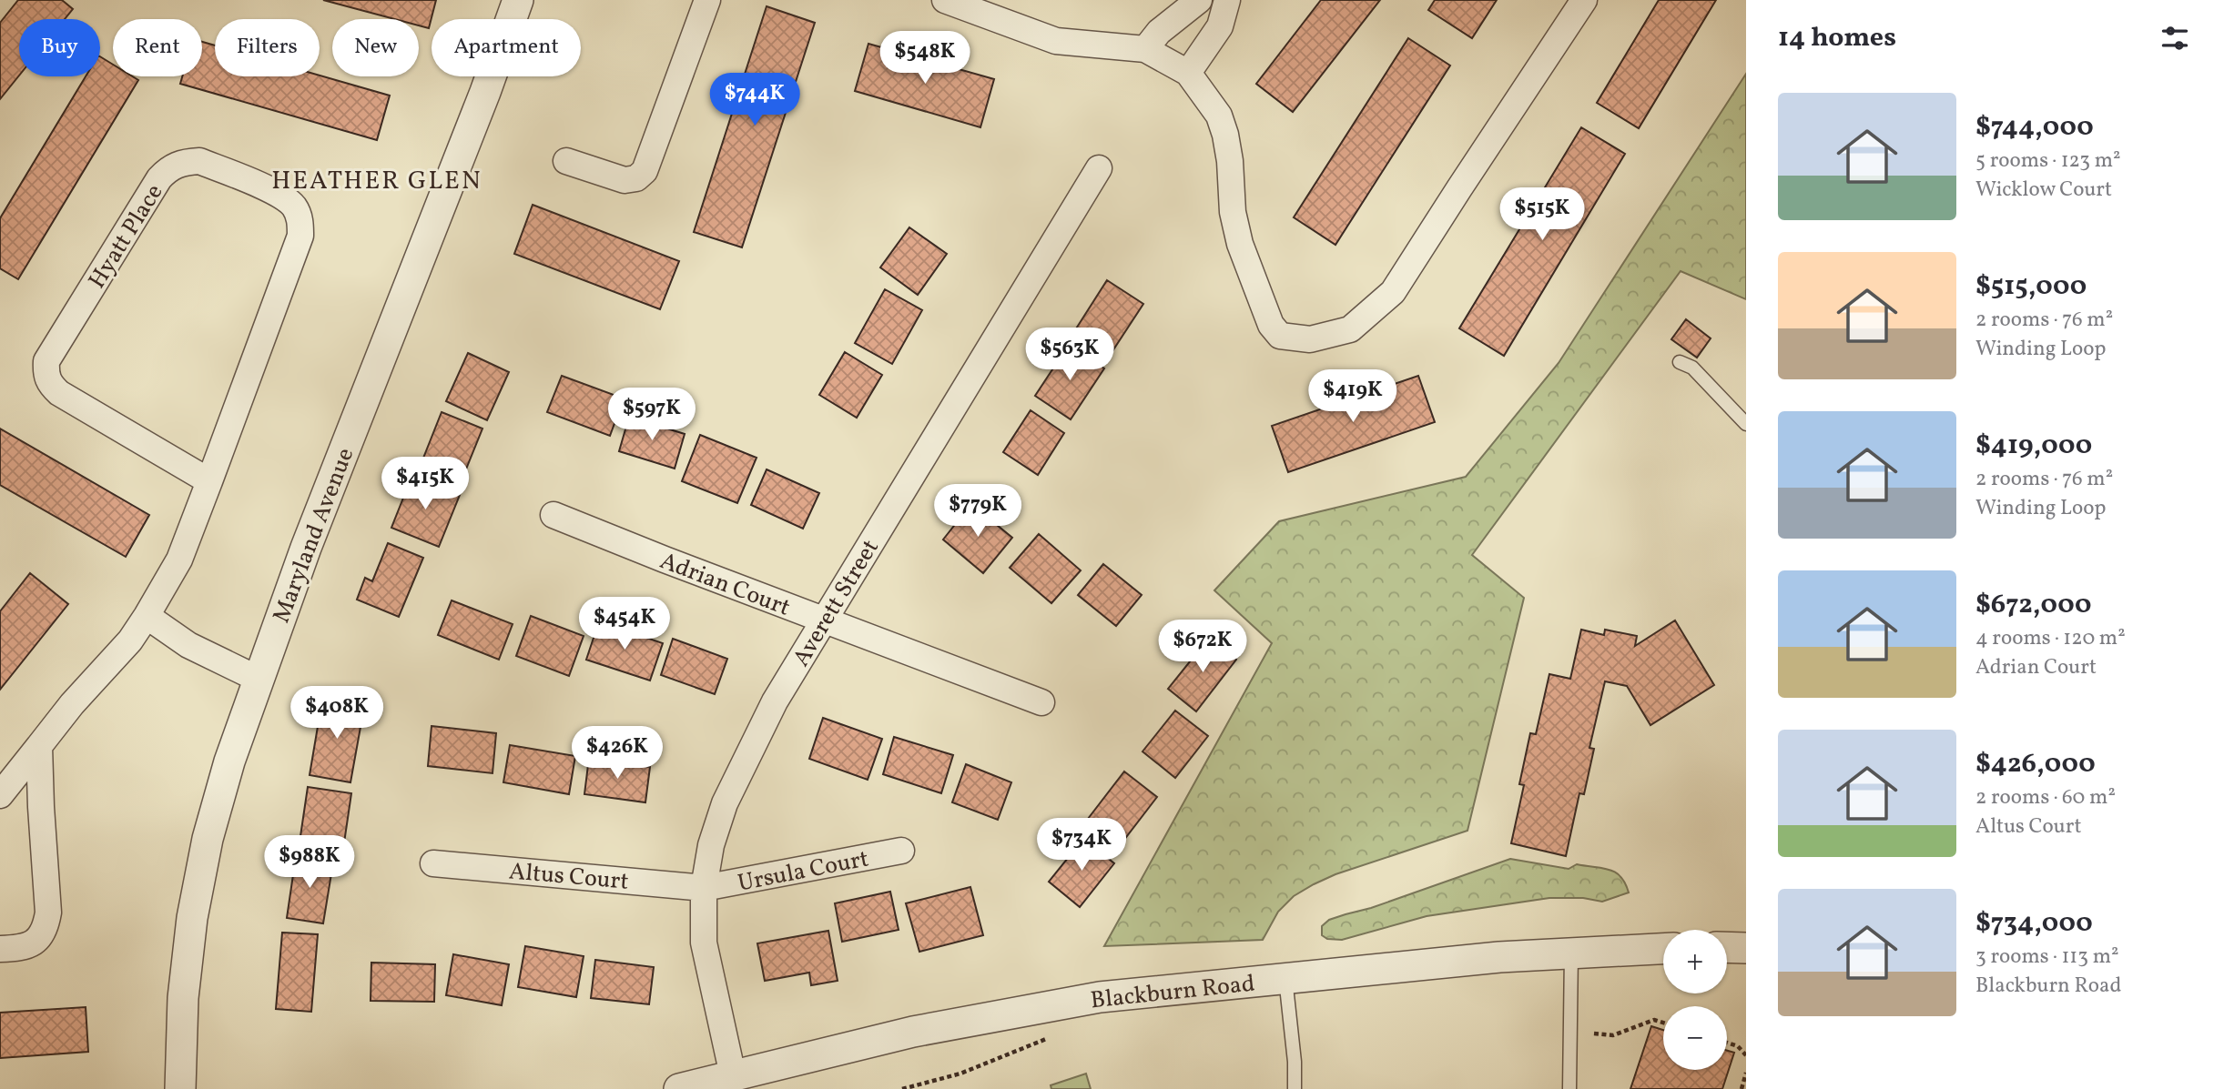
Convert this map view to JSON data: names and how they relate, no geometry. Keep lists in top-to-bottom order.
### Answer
{
  "streets": {
    "street": [
      "Hyatt Place",
      "Maryland Avenue",
      "Adrian Court",
      "Averett Street",
      "Ursula Court",
      "Altus Court",
      "Blackburn Road"
    ]
  },
  "crossings": [
    ["Adrian Court", "Averett Street"],
    ["Averett Street", "Ursula Court"],
    ["Averett Street", "Altus Court"],
    ["Averett Street", "Blackburn Road"],
    ["Ursula Court", "Altus Court"]
  ],
  "districts": ["HEATHER GLEN"],
  "page": {
    "heading": "14 homes",
    "chip": [
      "Buy",
      "Rent",
      "Filters",
      "New",
      "Apartment"
    ],
    "price": [
      "$548K",
      "$744K",
      "$515K",
      "$563K",
      "$419K",
      "$597K",
      "$415K",
      "$779K",
      "$454K",
      "$672K",
      "$408K",
      "$426K",
      "$734K",
      "$988K"
    ],
    "list": [
      {
        "name": "$744,000",
        "note": "5 rooms · 123 m² · Wicklow Court"
      },
      {
        "name": "$515,000",
        "note": "2 rooms · 76 m² · Winding Loop"
      },
      {
        "name": "$419,000",
        "note": "2 rooms · 76 m² · Winding Loop"
      },
      {
        "name": "$672,000",
        "note": "4 rooms · 120 m² · Adrian Court"
      },
      {
        "name": "$426,000",
        "note": "2 rooms · 60 m² · Altus Court"
      },
      {
        "name": "$734,000",
        "note": "3 rooms · 113 m² · Blackburn Road"
      }
    ],
    "map_buttons": ["+", "−"]
  }
}
